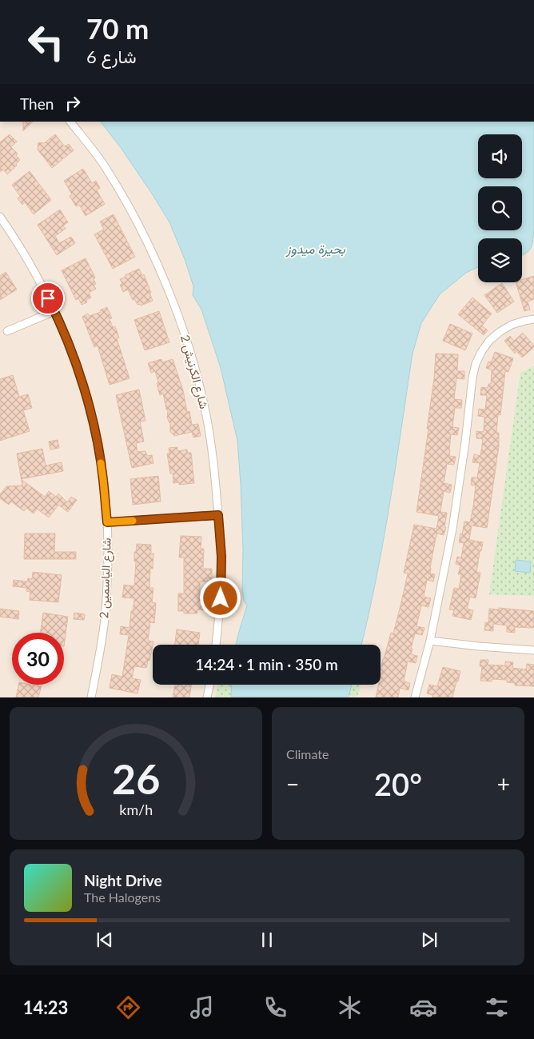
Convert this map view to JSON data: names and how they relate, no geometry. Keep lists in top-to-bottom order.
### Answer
{
  "streets": {
    "street": ["شارع الكرنيش 2", "شارع الياسمين 2"]
  },
  "water": ["بحيرة ميدوز"],
  "page": {
    "turn": ["70 m", "شارع 6"],
    "then": "Then",
    "limit": "30",
    "trip": "14:24 · 1 min · 350 m",
    "tile": "Climate",
    "heat": ["−", "20°", "+"],
    "song": ["Night Drive", "The Halogens"],
    "tabs": "14:23",
    "gauge": ["26", "km/h"]
  }
}
